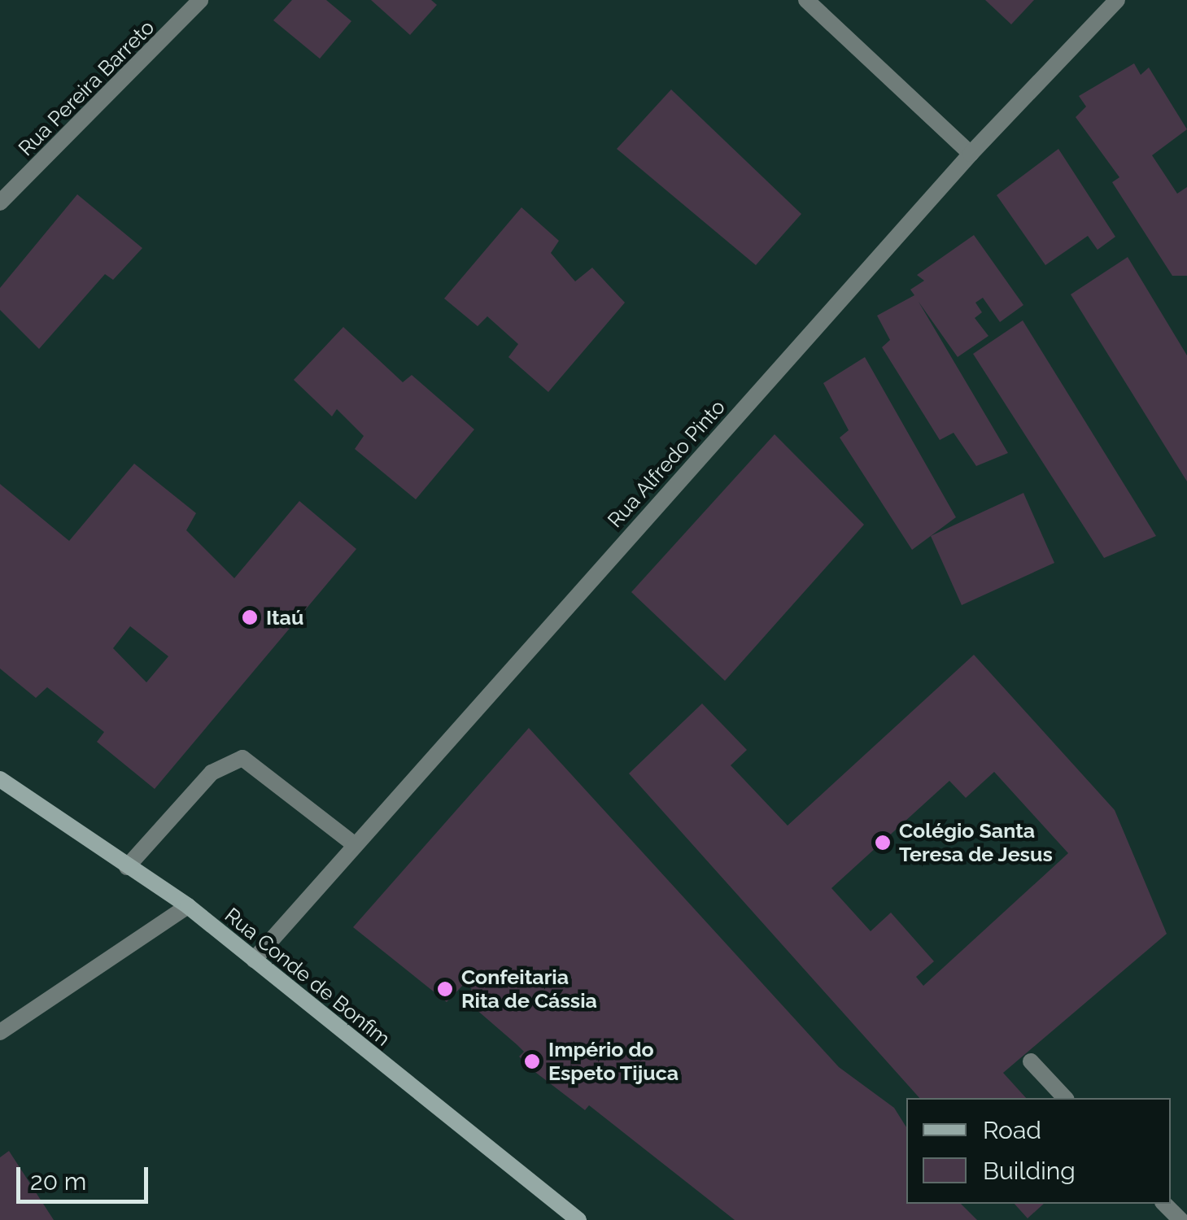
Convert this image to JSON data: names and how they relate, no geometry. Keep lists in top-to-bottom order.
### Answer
{
  "streets": {
    "main road": ["Rua Conde de Bonfim"],
    "street": ["Rua Pereira Barreto", "Rua Alfredo Pinto"]
  },
  "crossings": [
    ["Rua Alfredo Pinto", "Rua Conde de Bonfim"]
  ],
  "places": [
    "Itaú",
    "Colégio Santa Teresa de Jesus",
    "Confeitaria Rita de Cássia",
    "Império do Espeto Tijuca"
  ],
  "legend": ["Road", "Building"],
  "scale_bar": "20 m"
}
